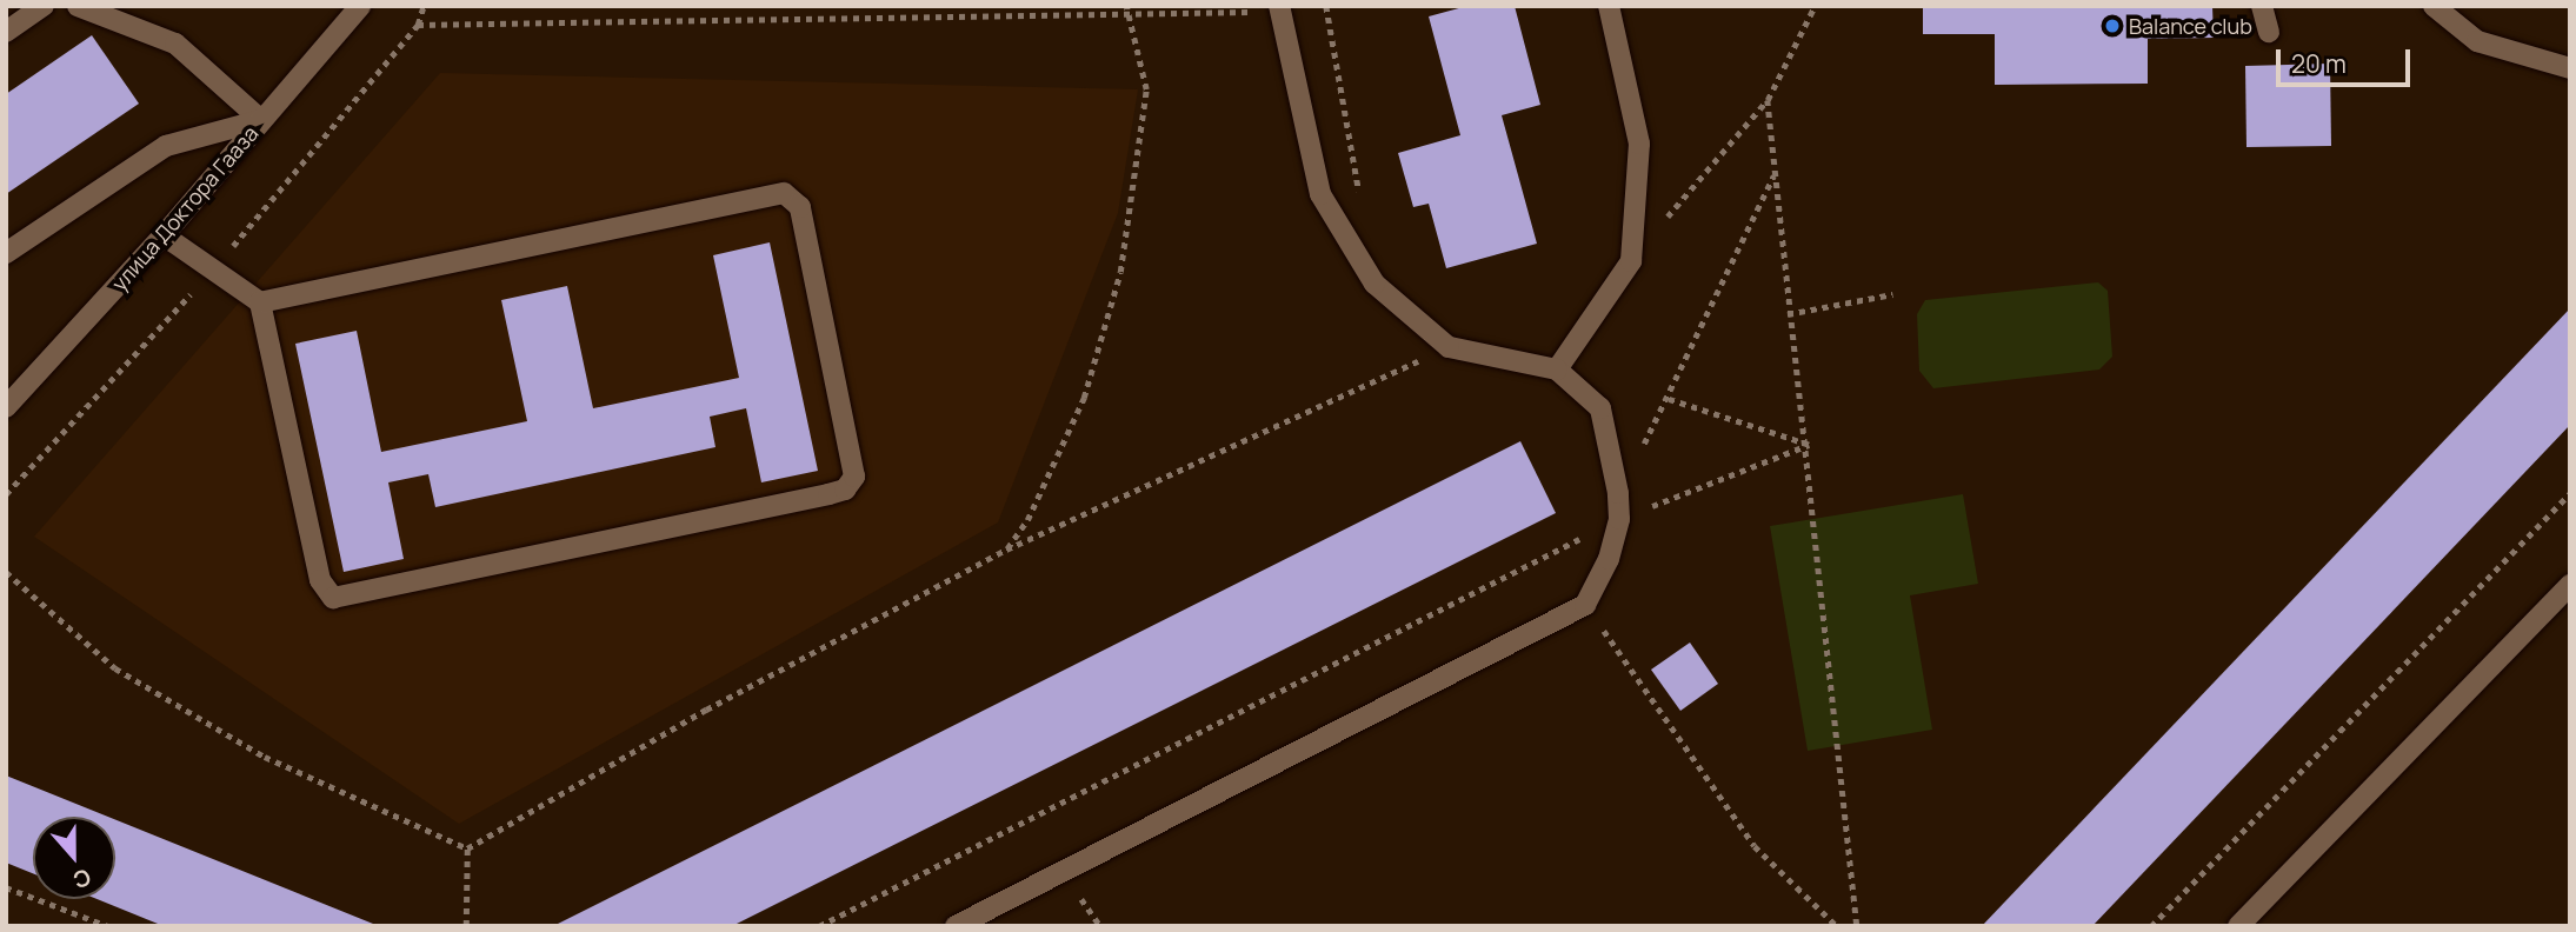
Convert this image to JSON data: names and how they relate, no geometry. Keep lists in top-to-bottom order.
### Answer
{
  "streets": {
    "street": ["улица Доктора Гааза"]
  },
  "places": ["Balance club"],
  "scale_bar": "20 m",
  "north": "bottom"
}
